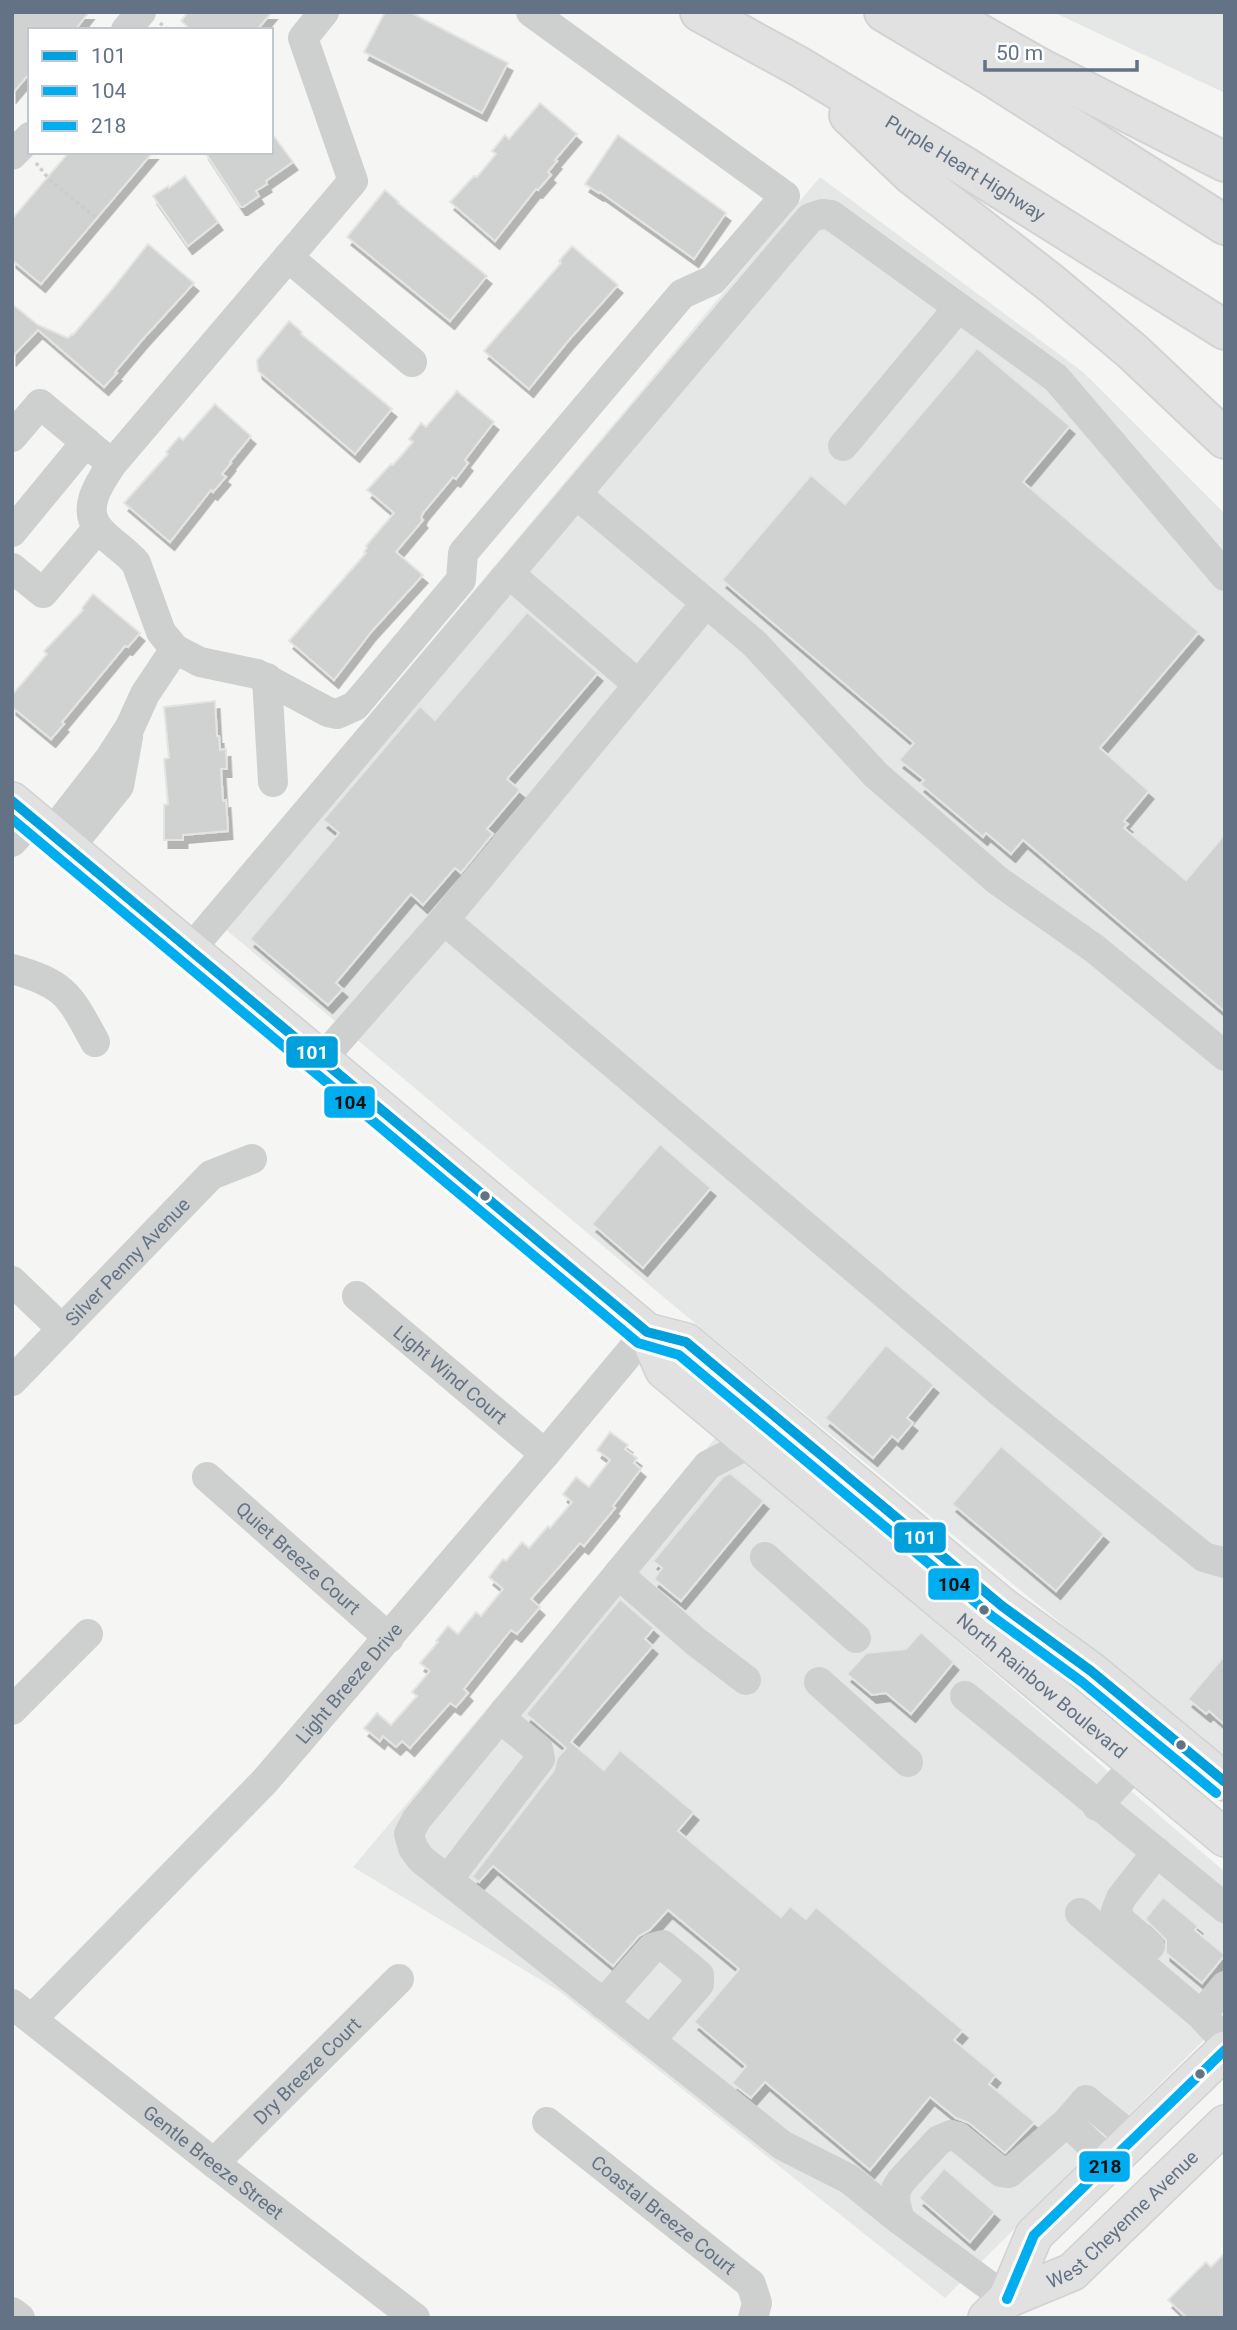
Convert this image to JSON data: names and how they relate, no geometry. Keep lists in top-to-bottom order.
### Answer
{
  "streets": {
    "highway": ["Purple Heart Highway"],
    "main road": ["North Rainbow Boulevard", "West Cheyenne Avenue"],
    "street": [
      "Silver Penny Avenue",
      "Light Wind Court",
      "Quiet Breeze Court",
      "Light Breeze Drive",
      "Dry Breeze Court",
      "Gentle Breeze Street",
      "Coastal Breeze Court"
    ]
  },
  "crossings": [
    ["Light Wind Court", "Light Breeze Drive"],
    ["Quiet Breeze Court", "Light Breeze Drive"],
    ["Light Breeze Drive", "North Rainbow Boulevard"],
    ["Light Breeze Drive", "Gentle Breeze Street"],
    ["Dry Breeze Court", "Gentle Breeze Street"]
  ],
  "lines": ["transit line 101", "transit line 104", "transit line 218"],
  "legend": ["101", "104", "218"],
  "scale_bar": "50 m"
}
